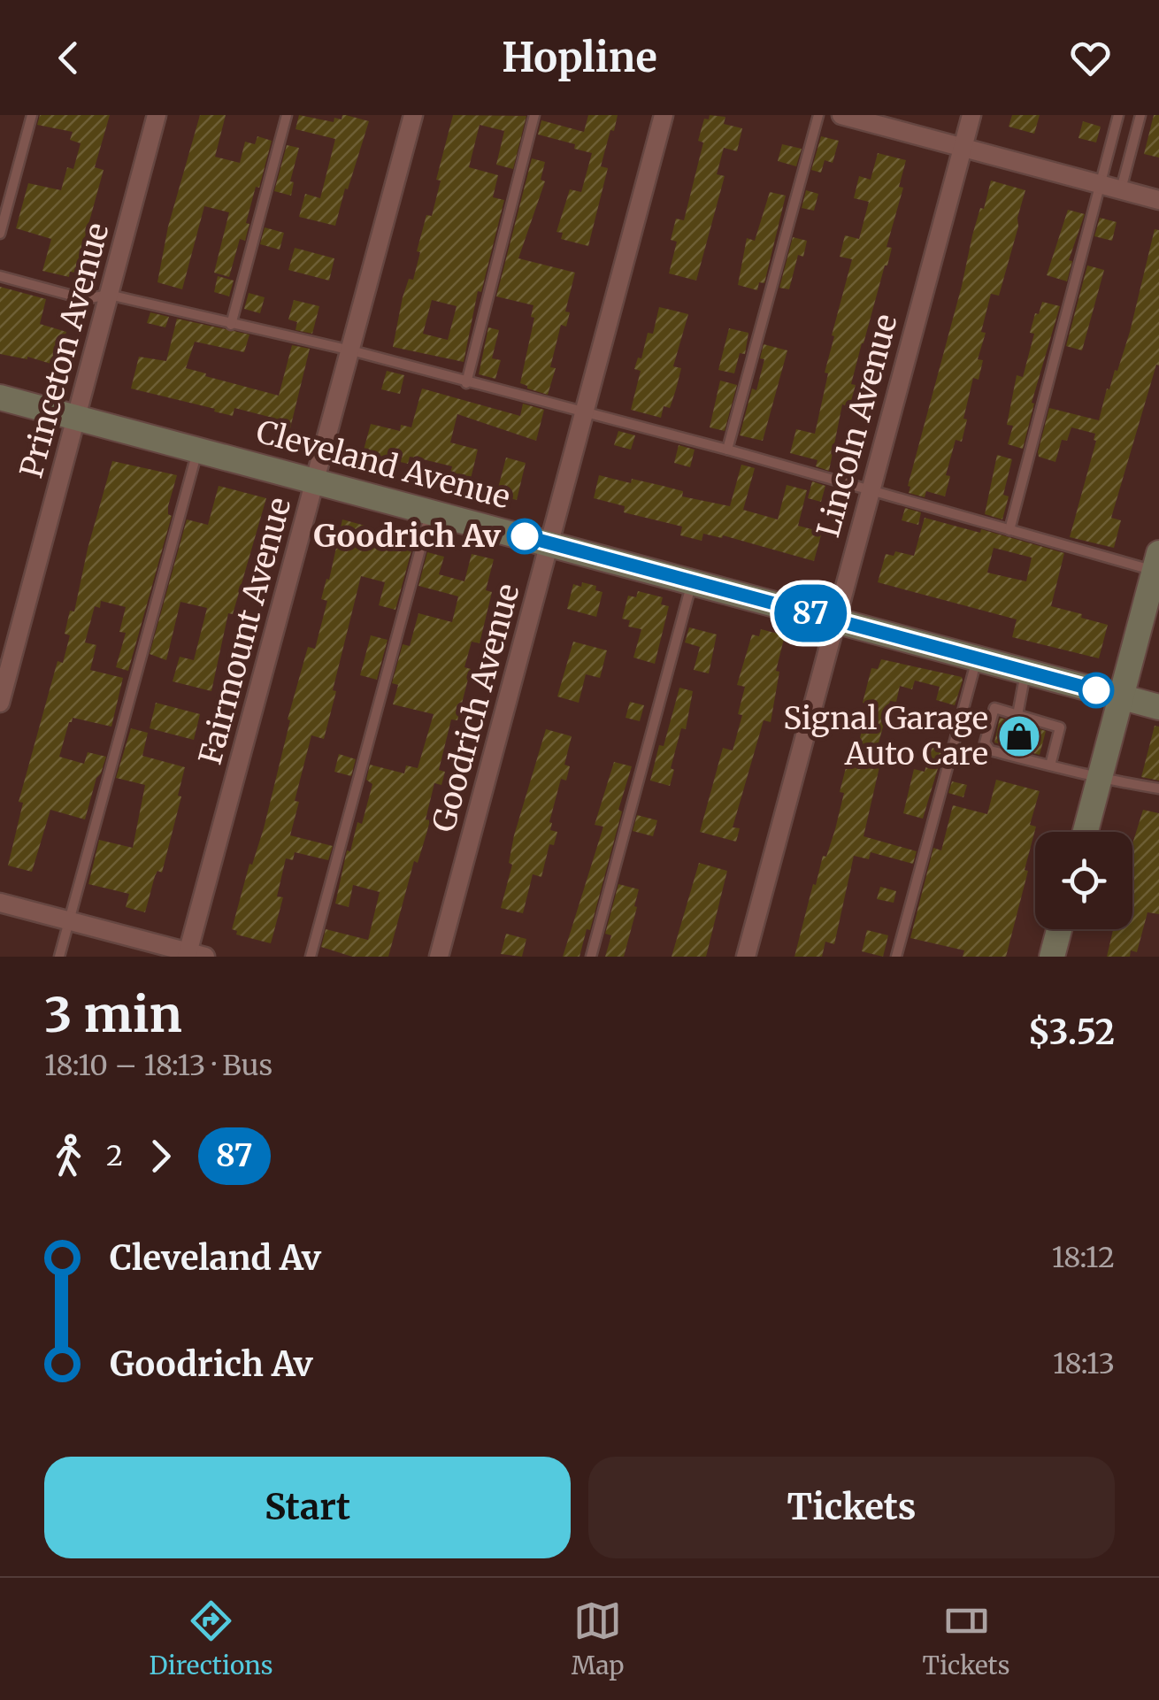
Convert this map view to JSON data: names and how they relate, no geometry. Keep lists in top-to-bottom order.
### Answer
{
  "streets": {
    "street": [
      "Princeton Avenue",
      "Lincoln Avenue",
      "Cleveland Avenue",
      "Fairmount Avenue",
      "Goodrich Avenue"
    ]
  },
  "crossings": [
    ["Princeton Avenue", "Cleveland Avenue"],
    ["Lincoln Avenue", "Cleveland Avenue"],
    ["Cleveland Avenue", "Fairmount Avenue"],
    ["Cleveland Avenue", "Goodrich Avenue"]
  ],
  "places": {
    "other": ["Goodrich Av"],
    "shop": ["Signal Garage Auto Care"]
  },
  "lines": ["bus line 87"],
  "page": {
    "header": "Hopline",
    "on_map": "87",
    "heading": ["3 min", "18:10 – 18:13 · Bus", "$3.52"],
    "legs": ["2", "87"],
    "list": [
      {
        "name": "Cleveland Av",
        "value": "18:12"
      },
      {
        "name": "Goodrich Av",
        "value": "18:13"
      }
    ],
    "buttons": ["Start", "Tickets"],
    "tabs": ["Directions", "Map", "Tickets"]
  }
}
